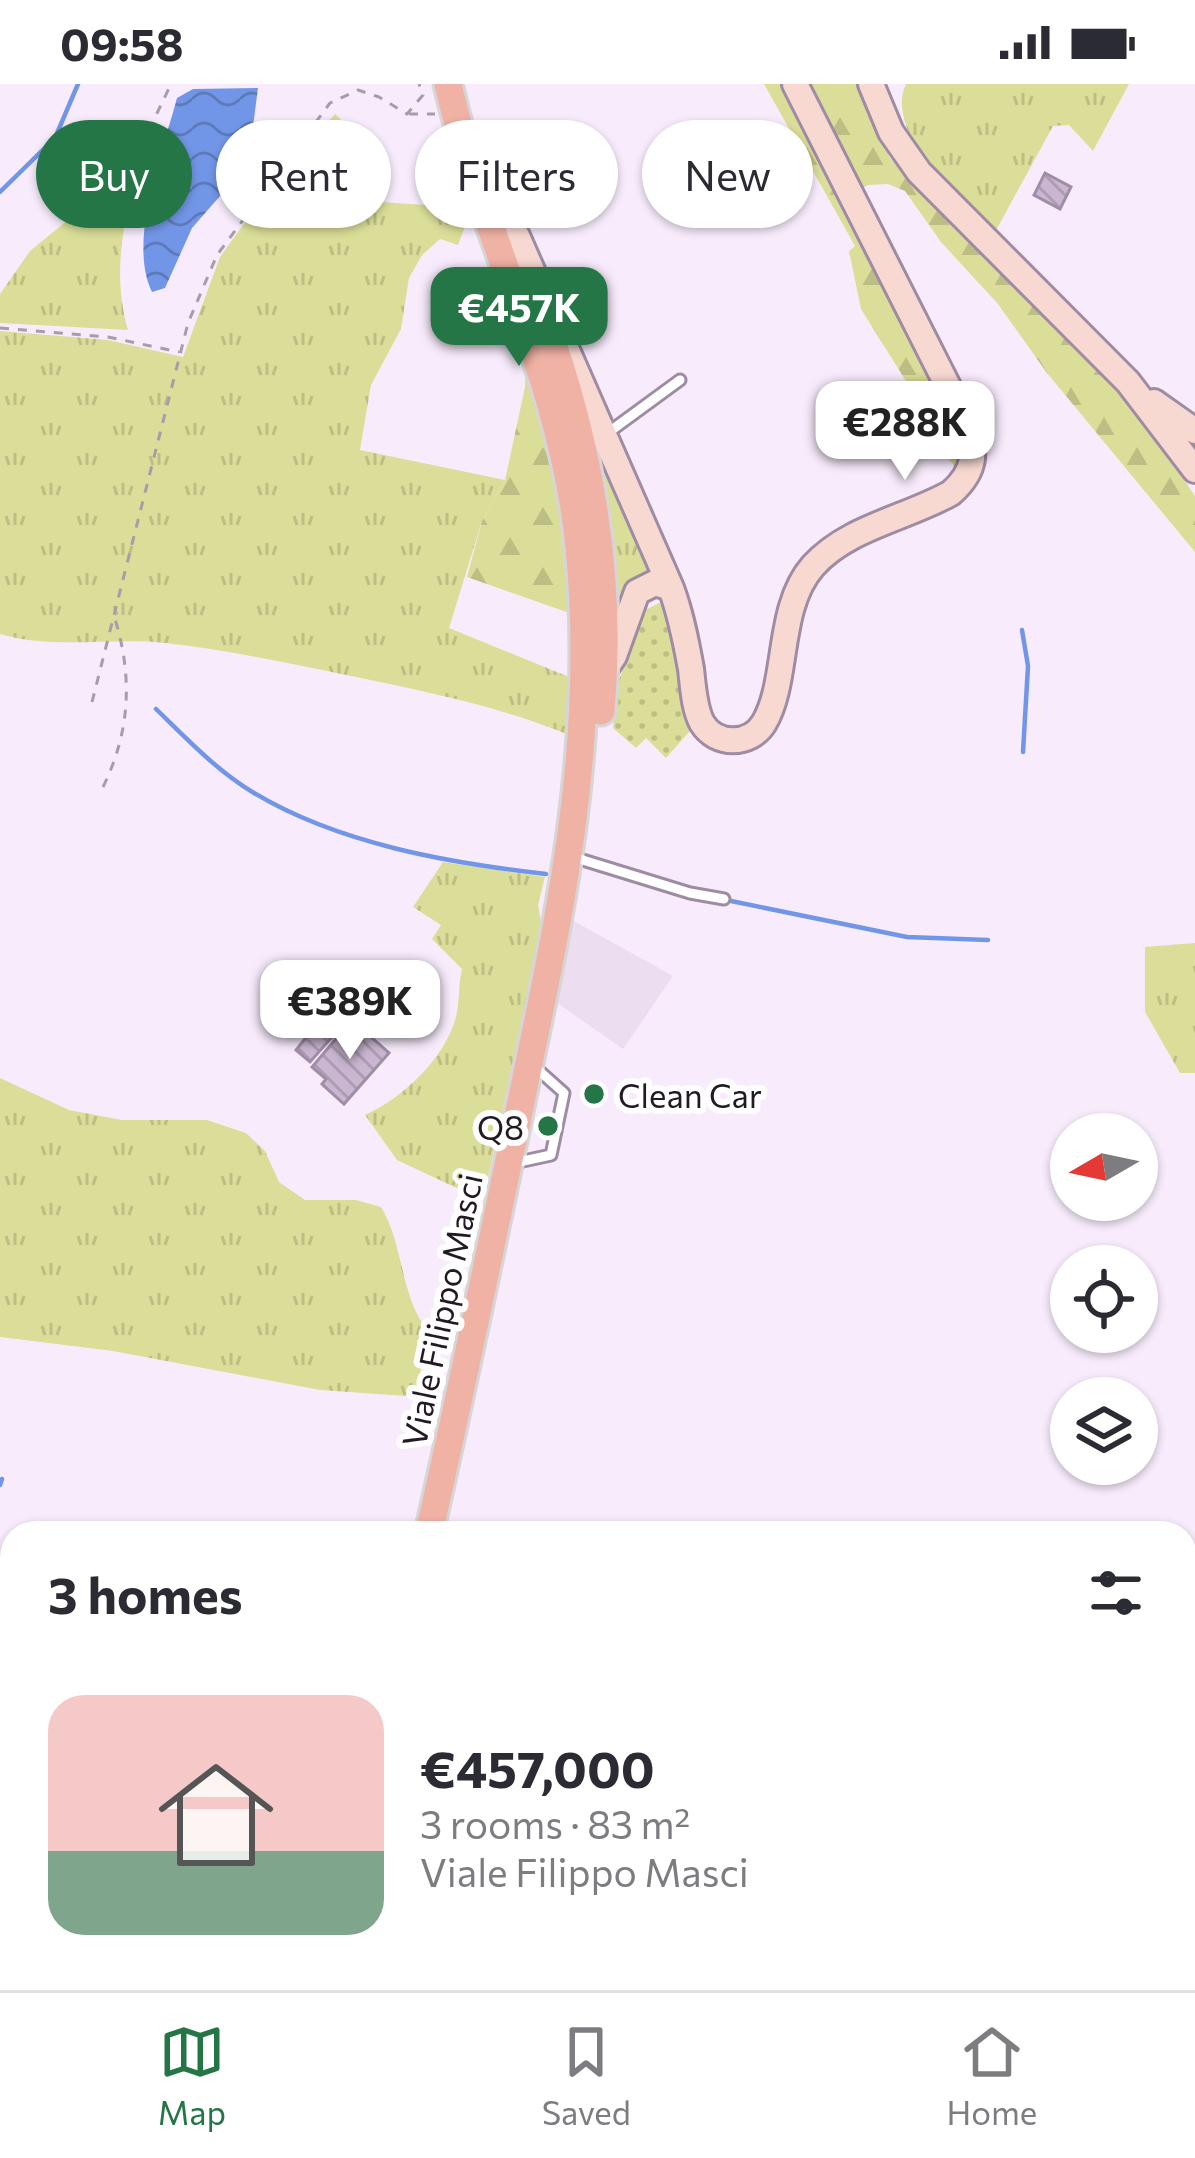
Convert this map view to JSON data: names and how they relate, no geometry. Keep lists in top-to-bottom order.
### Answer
{
  "streets": {
    "main road": ["Viale Filippo Masci"]
  },
  "places": ["Clean Car", "Q8"],
  "north": "left",
  "page": {
    "status": "09:58",
    "chip": [
      "Buy",
      "Rent",
      "Filters",
      "New"
    ],
    "price": ["€457K", "€288K", "€389K"],
    "heading": "3 homes",
    "list": [
      {
        "name": "€457,000",
        "note": "3 rooms · 83 m² · Viale Filippo Masci"
      }
    ],
    "tabs": ["Map", "Saved", "Home"]
  }
}
